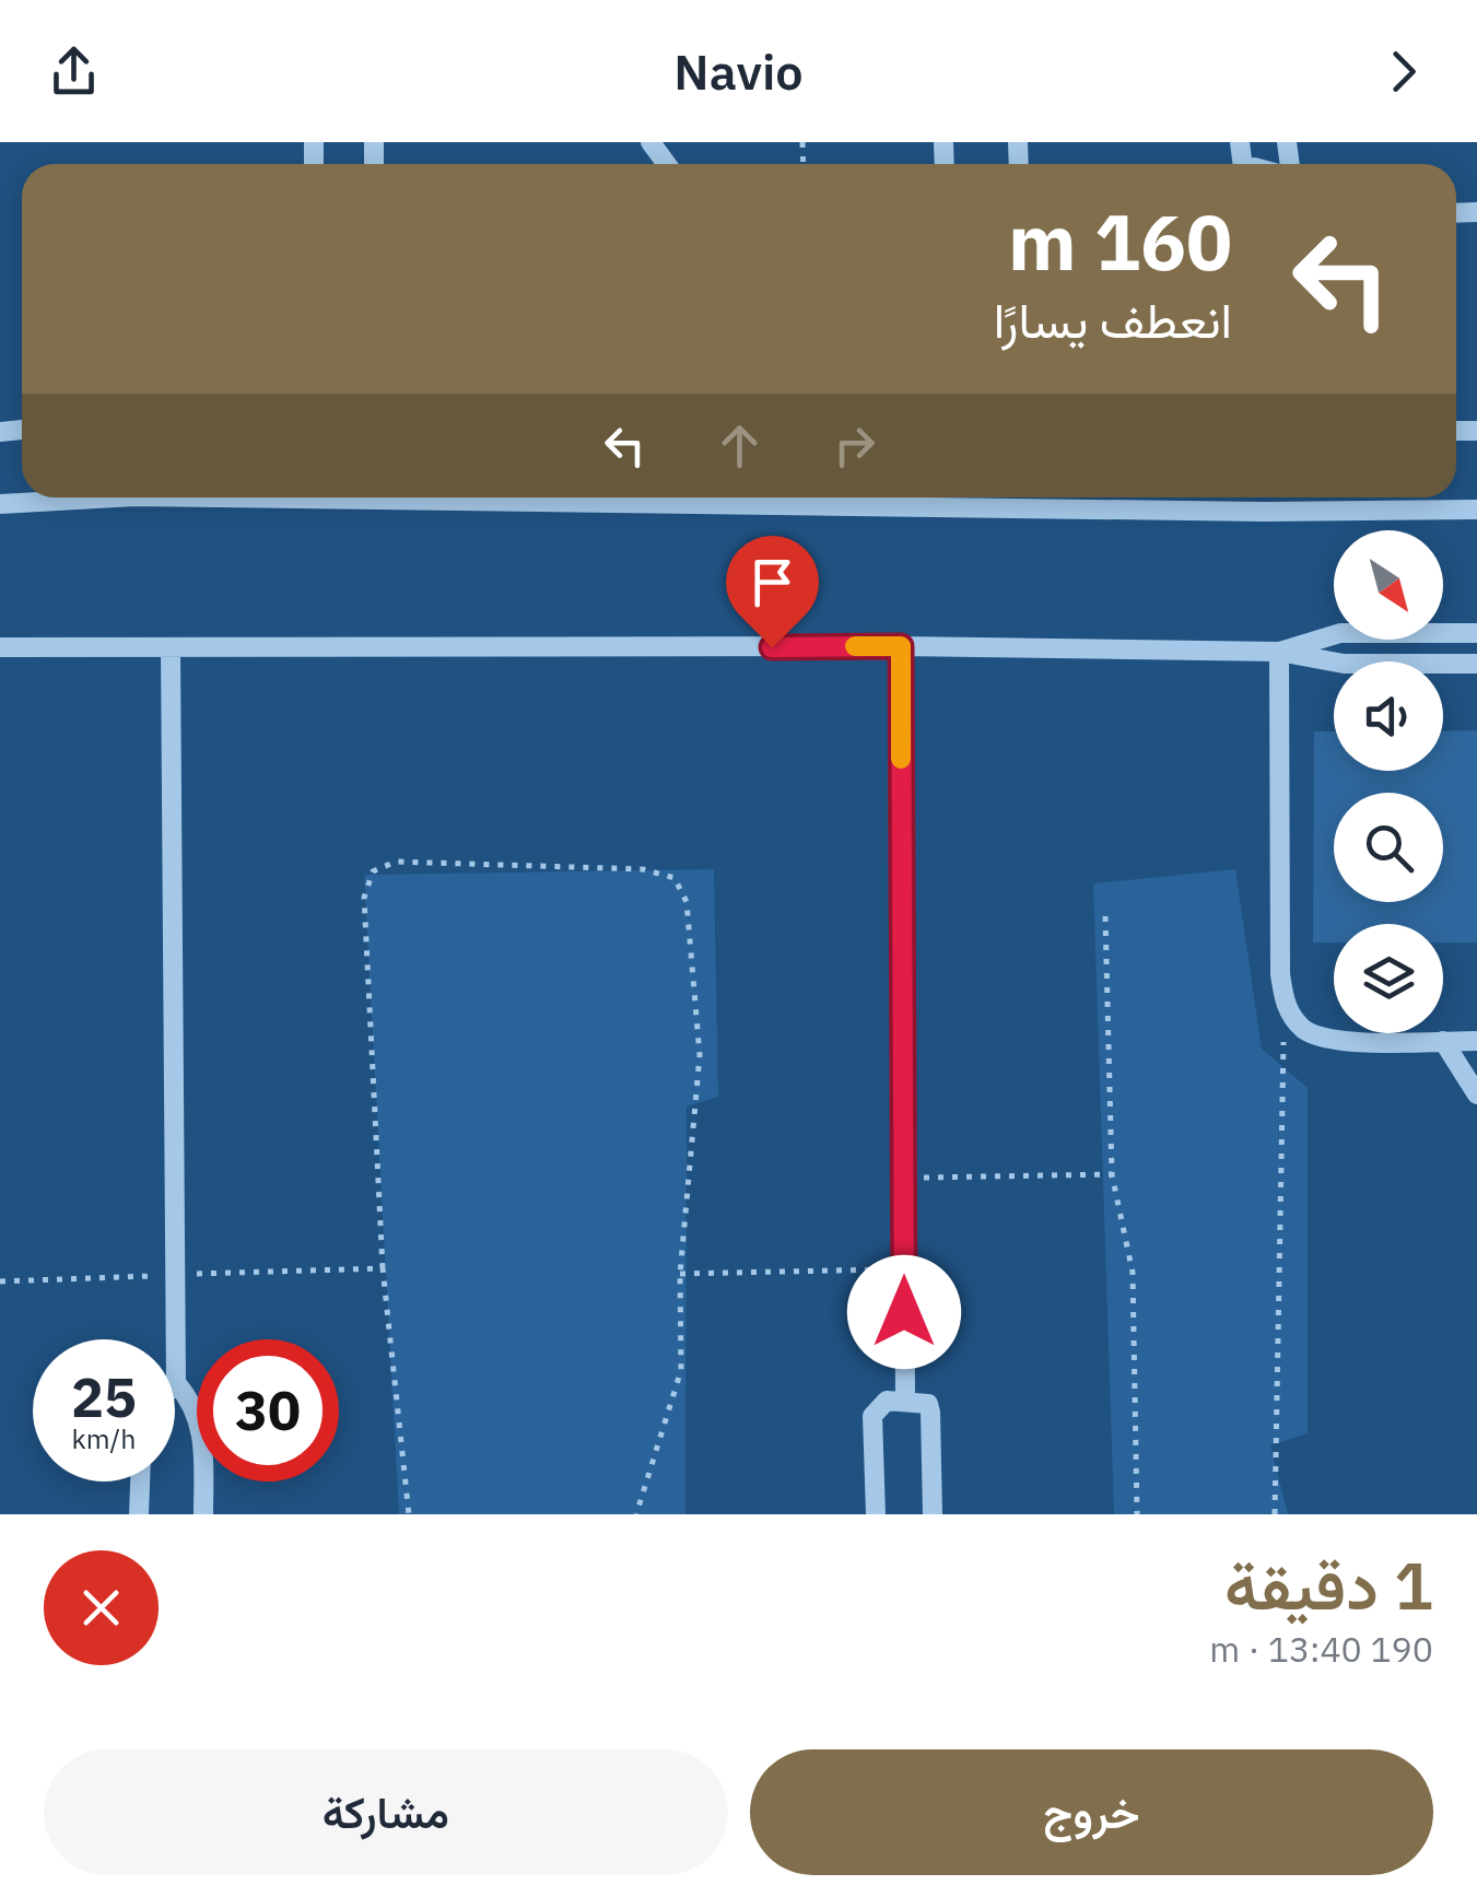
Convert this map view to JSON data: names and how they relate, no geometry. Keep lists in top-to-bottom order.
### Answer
{
  "north": "bottom right",
  "page": {
    "header": "Navio",
    "turn": ["160 m", "انعطف يسارًا"],
    "speed": "25 km/h",
    "limit": "30",
    "heading": ["1 دقيقة", "190 m · 13:40"],
    "buttons": ["خروج", "مشاركة"]
  }
}
